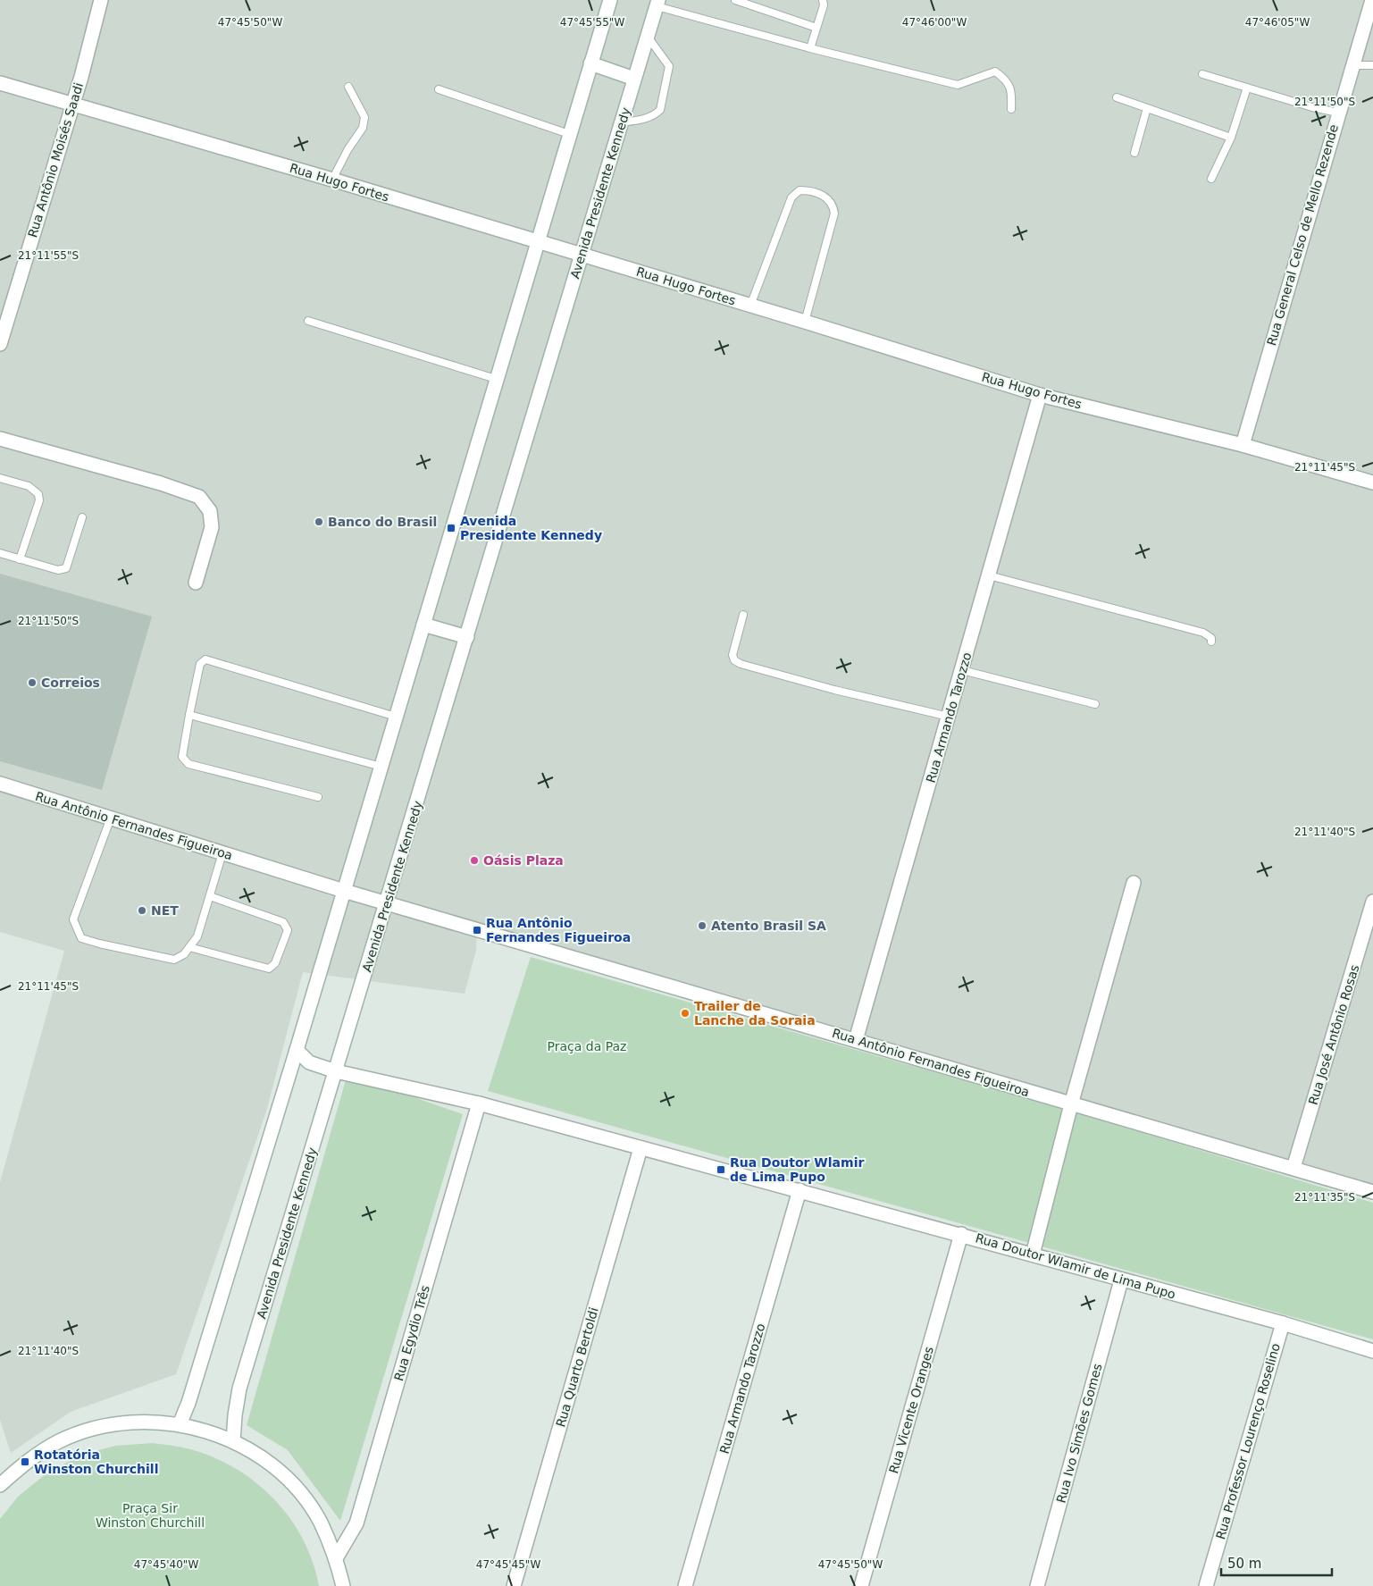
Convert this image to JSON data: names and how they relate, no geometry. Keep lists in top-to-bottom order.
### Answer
{
  "streets": {
    "street": [
      "Rua Antônio Moisés Saadi",
      "Rua Hugo Fortes",
      "Avenida Presidente Kennedy",
      "Rua General Celso de Mello Rezende",
      "Rua Armando Tarozzo",
      "Rua Antônio Fernandes Figueiroa",
      "Rua José Antônio Rosas",
      "Rua Doutor Wlamir de Lima Pupo",
      "Rua Egydio Três",
      "Rua Quarto Bertoldi",
      "Rua Vicente Oranges",
      "Rua Ivo Simões Gomes",
      "Rua Professor Lourenço Roselino"
    ]
  },
  "crossings": [
    ["Rua Antônio Moisés Saadi", "Rua Hugo Fortes"],
    ["Rua Hugo Fortes", "Avenida Presidente Kennedy"],
    ["Rua Hugo Fortes", "Rua General Celso de Mello Rezende"],
    ["Rua Hugo Fortes", "Rua Armando Tarozzo"],
    ["Avenida Presidente Kennedy", "Rua Antônio Fernandes Figueiroa"],
    ["Avenida Presidente Kennedy", "Rua Doutor Wlamir de Lima Pupo"],
    ["Rua Armando Tarozzo", "Rua Antônio Fernandes Figueiroa"],
    ["Rua Armando Tarozzo", "Rua Doutor Wlamir de Lima Pupo"],
    ["Rua Antônio Fernandes Figueiroa", "Rua José Antônio Rosas"],
    ["Rua Doutor Wlamir de Lima Pupo", "Rua Egydio Três"],
    ["Rua Doutor Wlamir de Lima Pupo", "Rua Quarto Bertoldi"],
    ["Rua Doutor Wlamir de Lima Pupo", "Rua Vicente Oranges"],
    ["Rua Doutor Wlamir de Lima Pupo", "Rua Ivo Simões Gomes"],
    ["Rua Doutor Wlamir de Lima Pupo", "Rua Professor Lourenço Roselino"]
  ],
  "parks": ["Praça da Paz", "Praça Sir Winston Churchill"],
  "places": {
    "other": [
      "Banco do Brasil",
      "Correios",
      "Oásis Plaza",
      "NET",
      "Atento Brasil SA",
      "Trailer de Lanche da Soraia"
    ],
    "transit": [
      "Avenida Presidente Kennedy",
      "Rua Antônio Fernandes Figueiroa",
      "Rua Doutor Wlamir de Lima Pupo",
      "Rotatória Winston Churchill"
    ]
  },
  "scale_bar": "50 m",
  "coordinates": [
    "47°45'55\"W",
    "47°46'05\"W",
    "47°45'50\"W",
    "47°46'00\"W",
    "21°11'50\"S",
    "21°11'55\"S",
    "21°11'45\"S",
    "21°11'40\"S",
    "21°11'35\"S",
    "47°45'40\"W",
    "47°45'45\"W"
  ]
}
